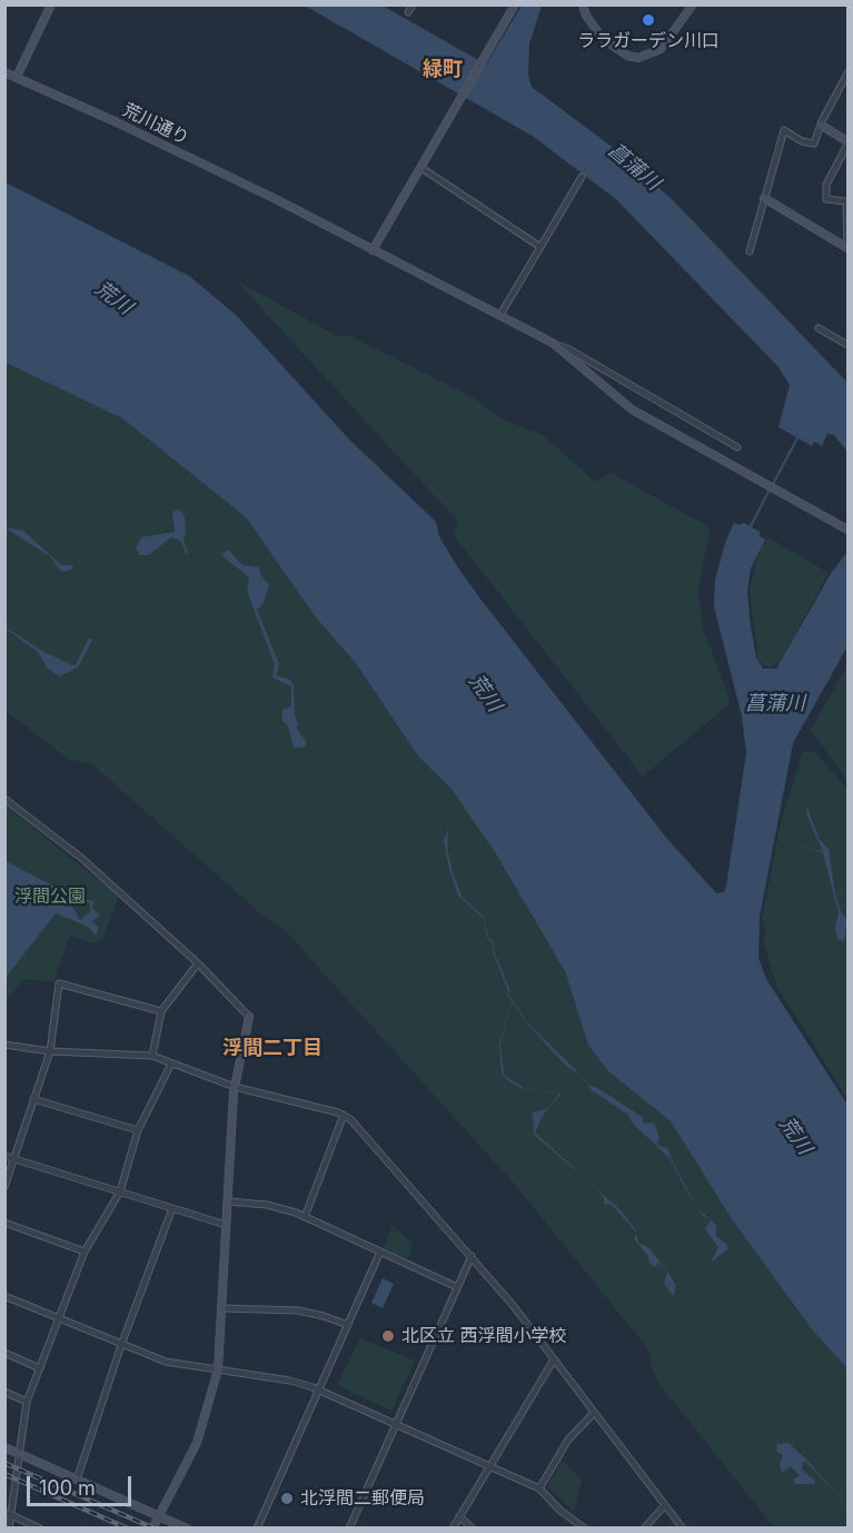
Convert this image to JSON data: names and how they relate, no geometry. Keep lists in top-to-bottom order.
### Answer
{
  "streets": {
    "street": ["荒川通り"]
  },
  "districts": ["緑町", "浮間二丁目"],
  "water": ["菖蒲川", "荒川"],
  "parks": ["浮間公園"],
  "places": ["ララガーデン川口", "北区立 西浮間小学校", "北浮間二郵便局"],
  "scale_bar": "100 m"
}
